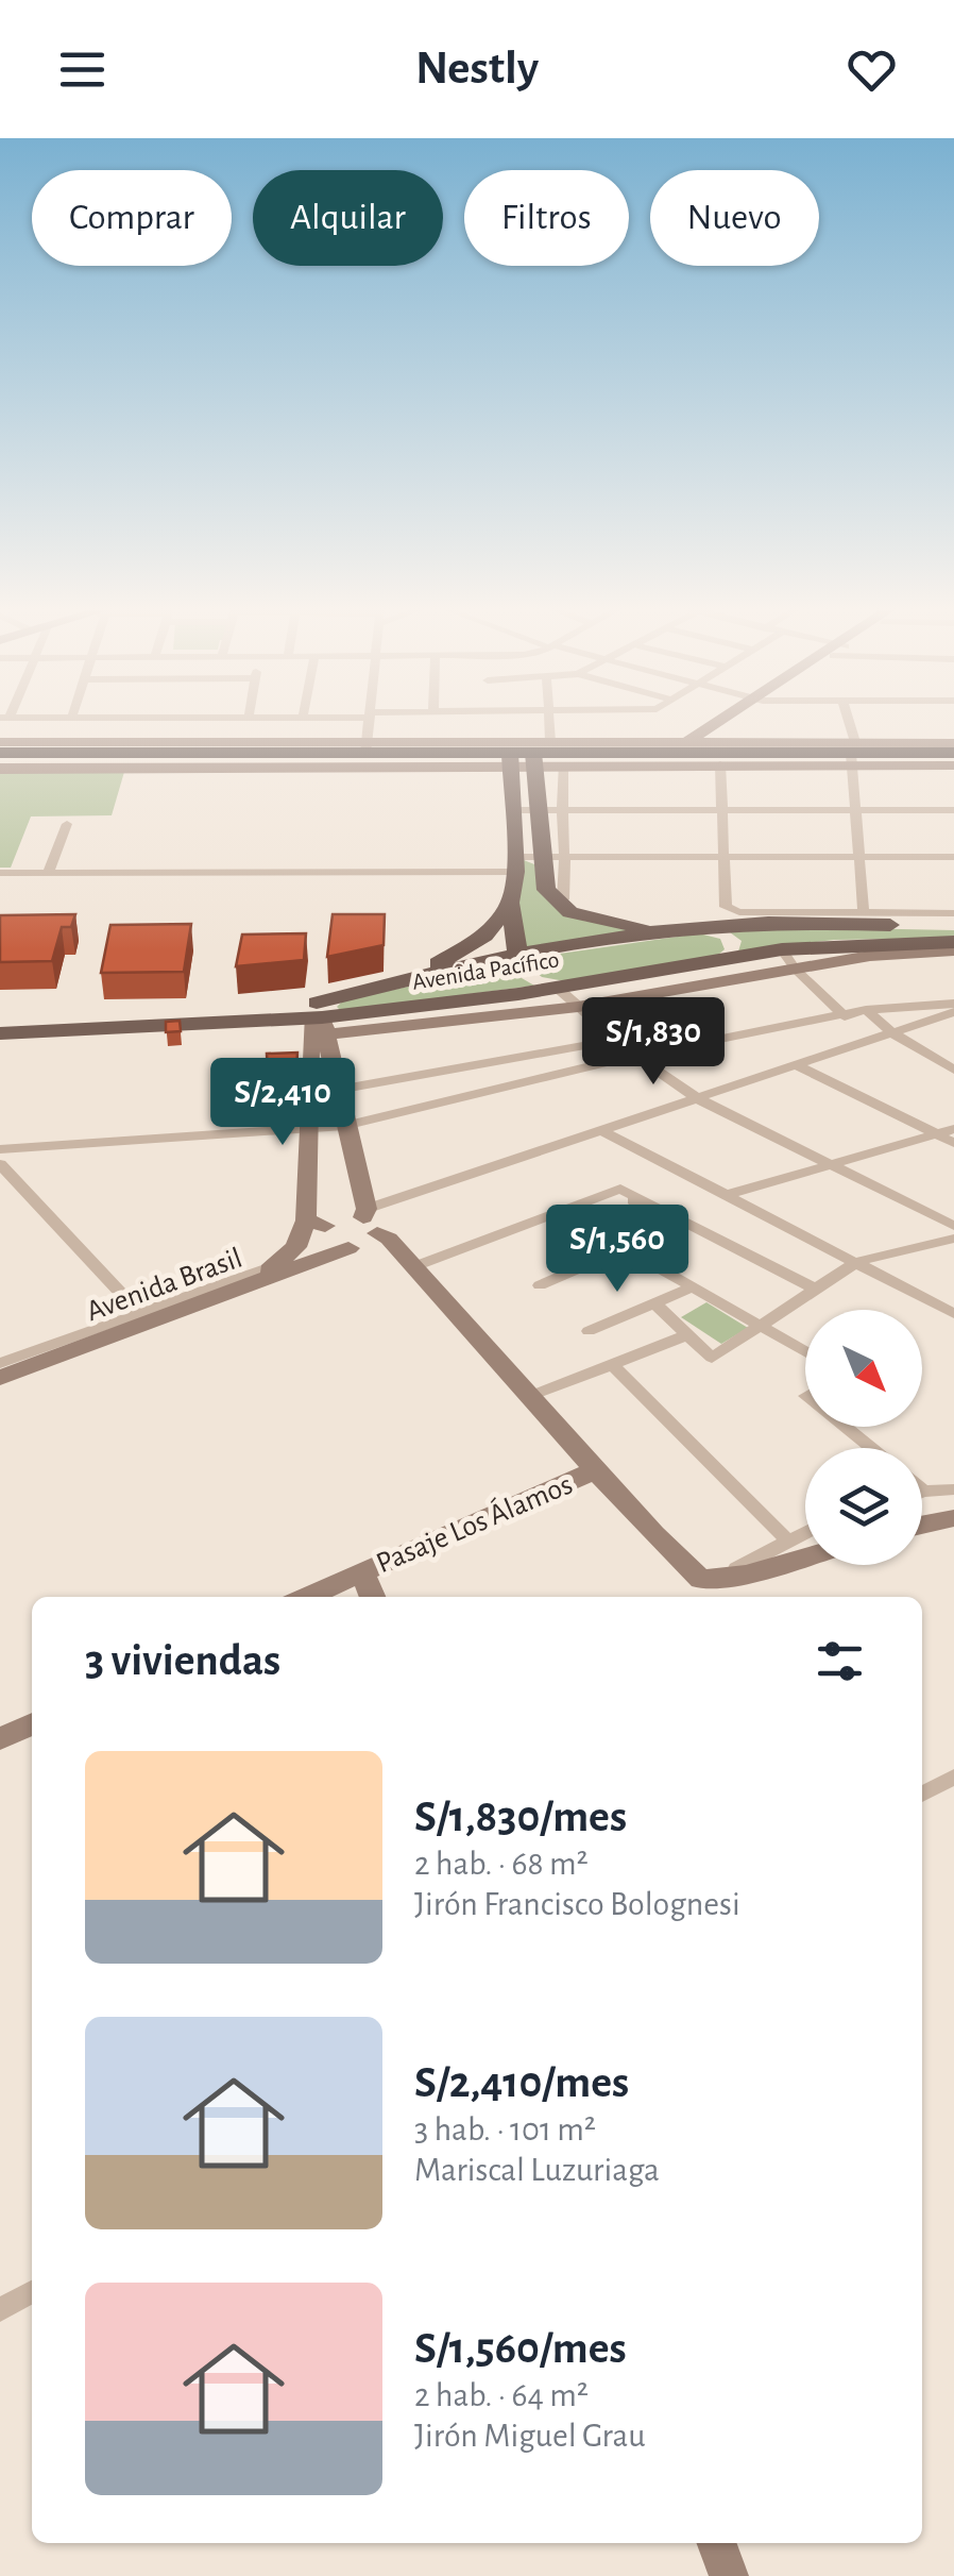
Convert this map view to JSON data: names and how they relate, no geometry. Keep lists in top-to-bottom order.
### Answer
{
  "streets": {
    "main road": ["Avenida Pacífico", "Avenida Brasil", "Pasaje Los Álamos"]
  },
  "north": "bottom right",
  "page": {
    "header": "Nestly",
    "chip": [
      "Comprar",
      "Alquilar",
      "Filtros",
      "Nuevo"
    ],
    "price": ["S/1,830", "S/2,410", "S/1,560"],
    "heading": "3 viviendas",
    "list": [
      {
        "name": "S/1,830/mes",
        "note": "2 hab. · 68 m² · Jirón Francisco Bolognesi"
      },
      {
        "name": "S/2,410/mes",
        "note": "3 hab. · 101 m² · Mariscal Luzuriaga"
      },
      {
        "name": "S/1,560/mes",
        "note": "2 hab. · 64 m² · Jirón Miguel Grau"
      }
    ]
  }
}
